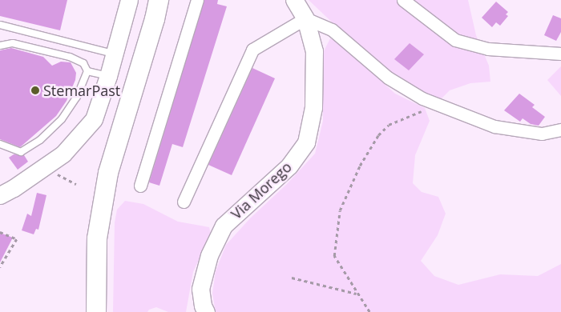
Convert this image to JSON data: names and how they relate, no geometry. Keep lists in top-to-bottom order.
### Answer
{
  "streets": {
    "street": ["Via Morego"]
  },
  "places": ["StemarPast"]
}
